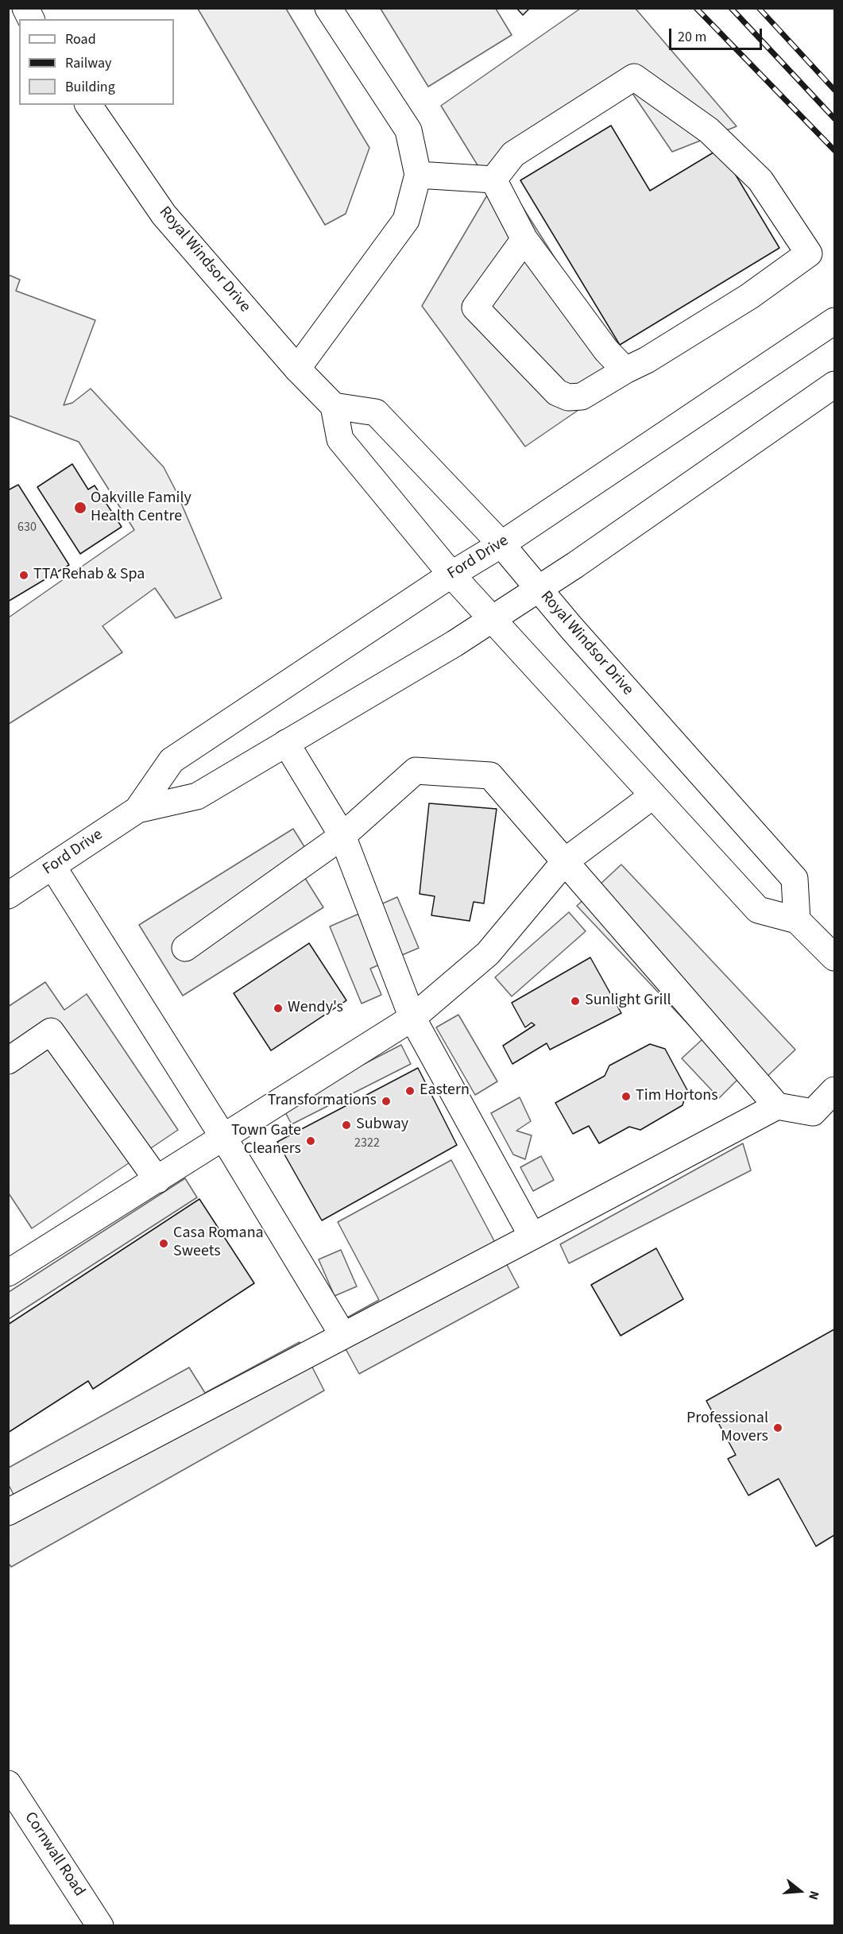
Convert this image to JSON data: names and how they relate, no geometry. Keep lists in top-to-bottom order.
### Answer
{
  "streets": {
    "main road": ["Royal Windsor Drive", "Ford Drive", "Cornwall Road"]
  },
  "crossings": [
    ["Royal Windsor Drive", "Ford Drive"]
  ],
  "places": [
    "Oakville Family Health Centre",
    "TTA Rehab & Spa",
    "Sunlight Grill",
    "Wendy's",
    "Eastern",
    "Tim Hortons",
    "Transformations",
    "Subway",
    "Town Gate Cleaners",
    "Casa Romana Sweets",
    "Professional Movers"
  ],
  "house_numbers": ["630", "2322"],
  "legend": ["Road", "Railway", "Building"],
  "scale_bar": "20 m",
  "north": "right"
}
